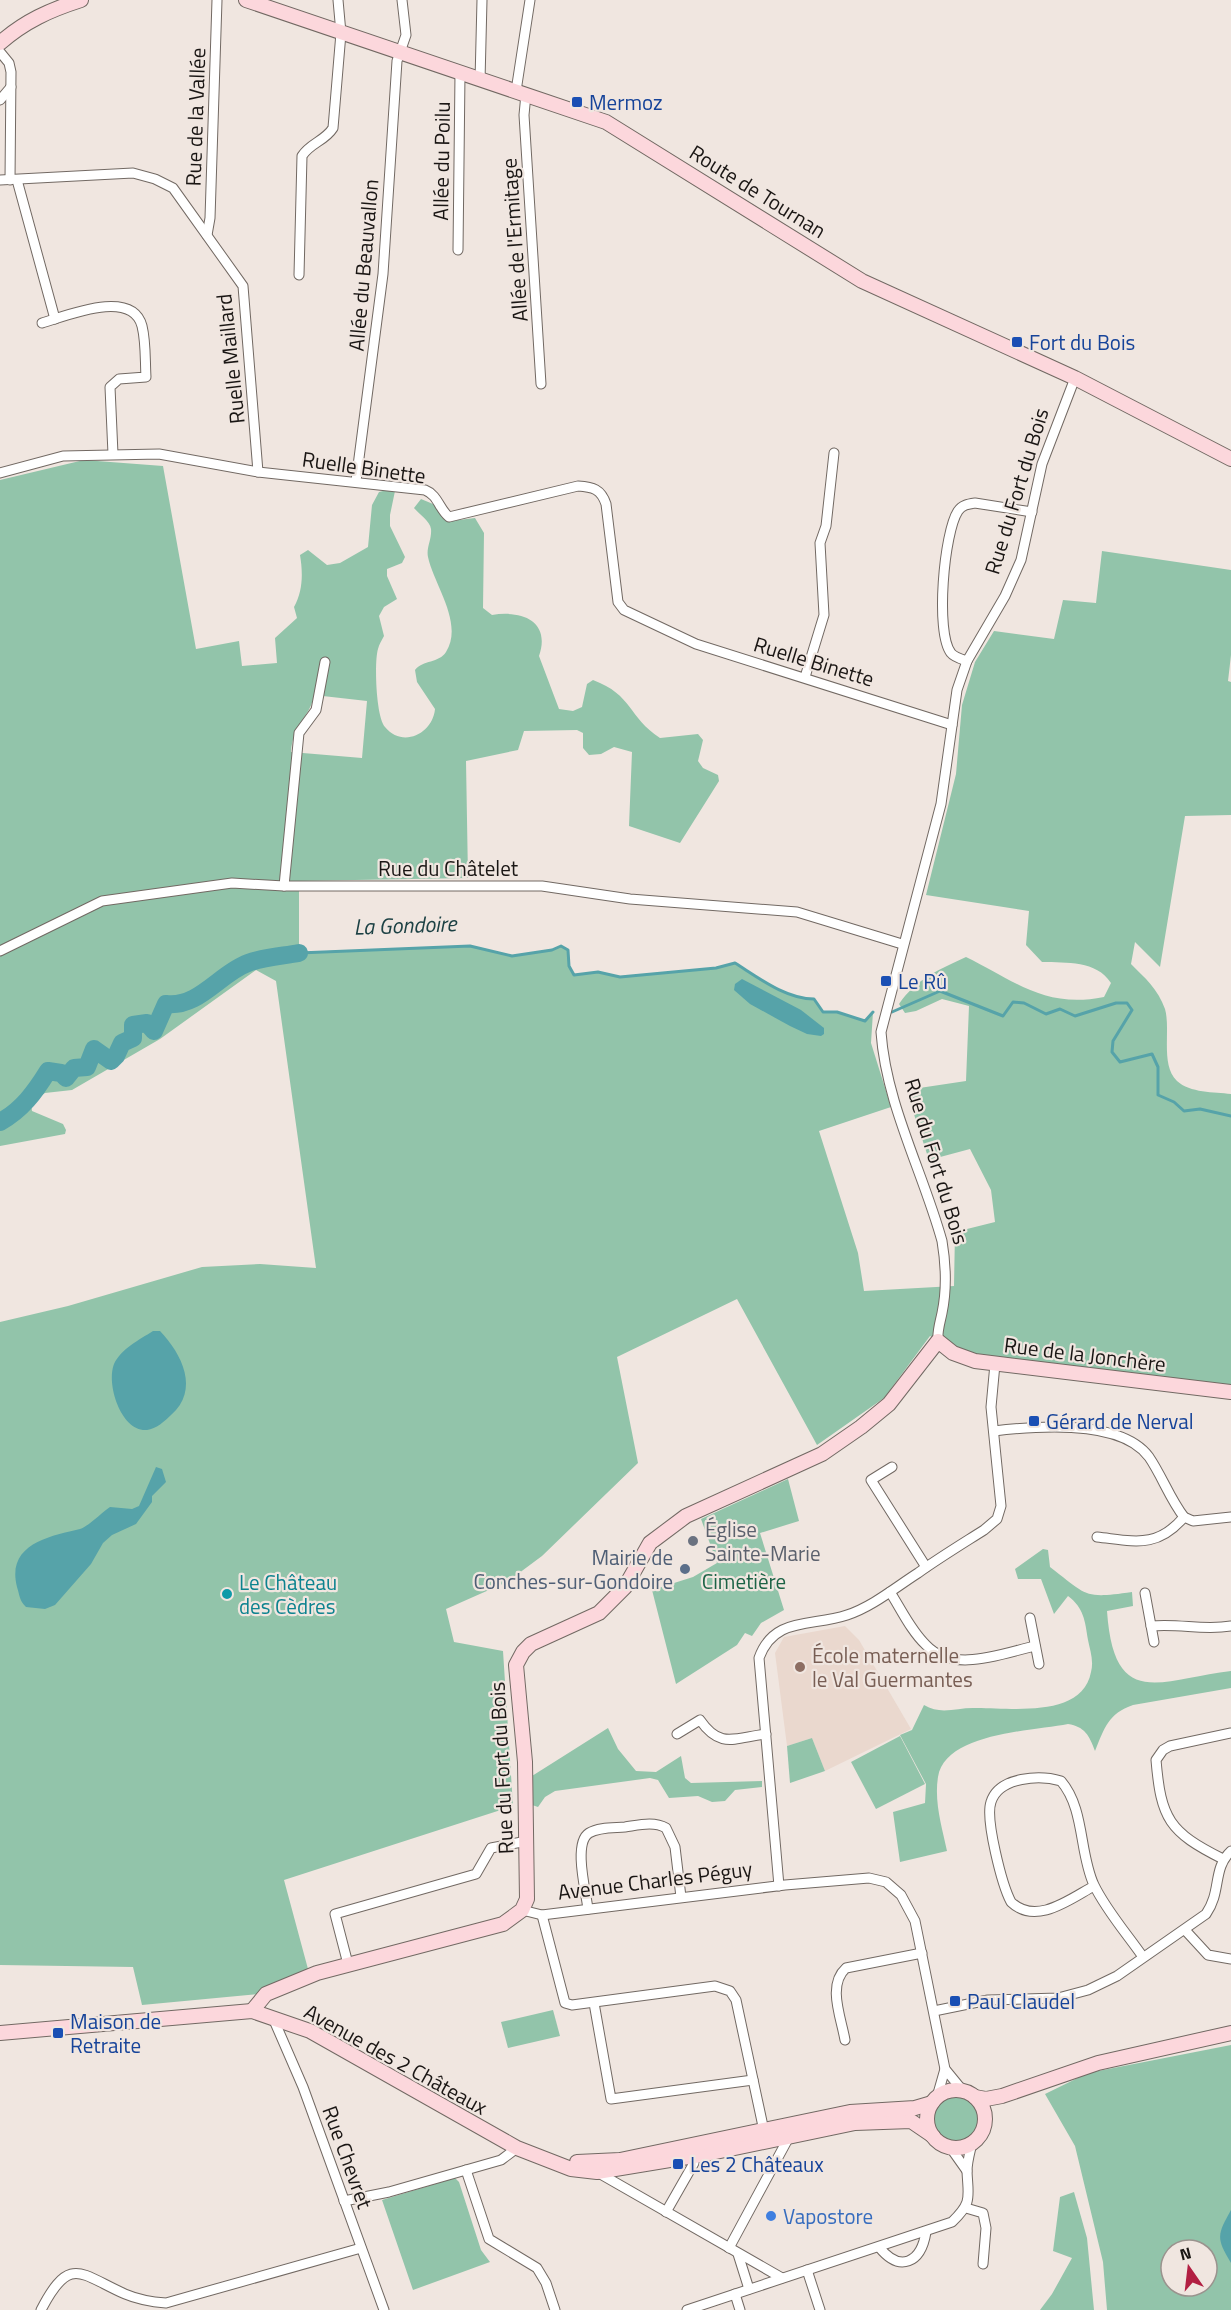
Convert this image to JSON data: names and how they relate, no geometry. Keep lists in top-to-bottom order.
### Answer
{
  "streets": {
    "main road": [
      "Route de Tournan",
      "Rue du Fort du Bois",
      "Rue de la Jonchère",
      "Avenue des 2 Châteaux"
    ],
    "street": [
      "Rue de la Vallée",
      "Allée du Poilu",
      "Allée de l'Ermitage",
      "Allée du Beauvallon",
      "Ruelle Maillard",
      "Ruelle Binette",
      "Rue du Châtelet",
      "Avenue Charles Péguy",
      "Rue Chevret"
    ]
  },
  "crossings": [
    ["Rue de la Vallée", "Ruelle Maillard"],
    ["Allée du Poilu", "Route de Tournan"],
    ["Route de Tournan", "Allée de l'Ermitage"],
    ["Route de Tournan", "Allée du Beauvallon"],
    ["Route de Tournan", "Rue du Fort du Bois"],
    ["Allée du Beauvallon", "Ruelle Binette"],
    ["Ruelle Maillard", "Ruelle Binette"],
    ["Ruelle Binette", "Rue du Fort du Bois"],
    ["Rue du Fort du Bois", "Rue du Châtelet"],
    ["Rue du Fort du Bois", "Rue de la Jonchère"],
    ["Rue du Fort du Bois", "Avenue Charles Péguy"],
    ["Avenue Charles Péguy", "Avenue des 2 Châteaux"],
    ["Avenue des 2 Châteaux", "Rue Chevret"]
  ],
  "water": ["La Gondoire"],
  "parks": ["Cimetière"],
  "places": {
    "transit": [
      "Mermoz",
      "Fort du Bois",
      "Le Rû",
      "Gérard de Nerval",
      "Paul Claudel",
      "Maison de Retraite",
      "Les 2 Châteaux"
    ],
    "other": [
      "Église Sainte-Marie",
      "Mairie de Conches-sur-Gondoire",
      "Le Château des Cèdres",
      "École maternelle le Val Guermantes",
      "Vapostore"
    ]
  },
  "north": "top"
}
